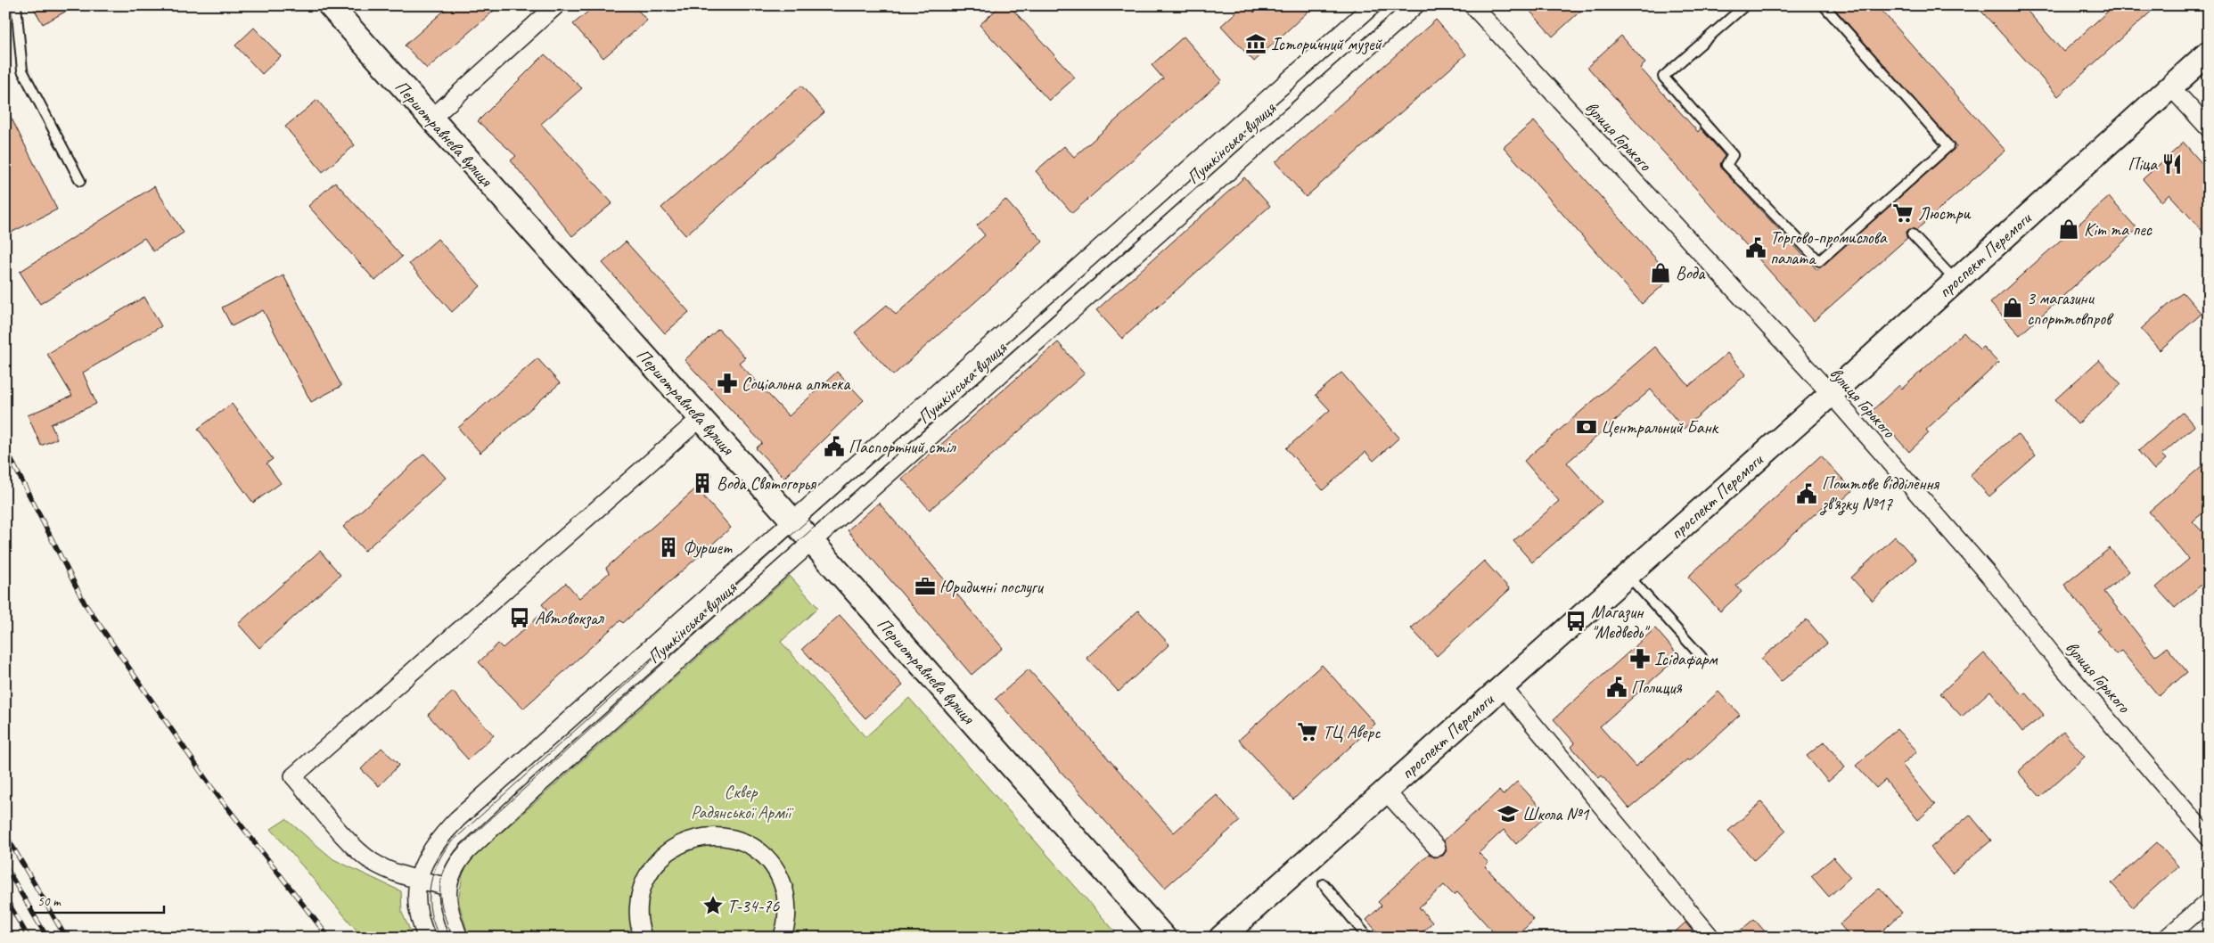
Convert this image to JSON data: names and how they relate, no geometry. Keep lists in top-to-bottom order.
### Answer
{
  "streets": {
    "main road": ["Першотравнева вулиця", "проспект Перемоги"],
    "street": ["вулиця Горького", "Пушкінська вулиця"]
  },
  "crossings": [
    ["Першотравнева вулиця", "Пушкінська вулиця"],
    ["вулиця Горького", "проспект Перемоги"]
  ],
  "parks": ["Сквер Радянської Армії"],
  "places": {
    "museum": ["Історичний музей"],
    "restaurant": ["Піца"],
    "supermarket": ["Люстри", "ТЦ Аверс"],
    "shop": ["Кіт та пес", "Вода", "3 магазини спорттовпров"],
    "public building": [
      "Торгово-промислова палата",
      "Паспортний стіл",
      "Поштове відділення зв'язку №17",
      "Полиция"
    ],
    "pharmacy": ["Соціальна аптека", "Ісідафарм"],
    "bank": ["Центральний Банк"],
    "building": ["Вода Святогорья", "Фуршет"],
    "office": ["Юридичні послуги"],
    "bus stop": ["Автовокзал", "Магазин \"Мєдвєдь\""],
    "school or university": ["Школа №1"],
    "place": ["Т-34-76"]
  },
  "scale_bar": "50 m"
}
